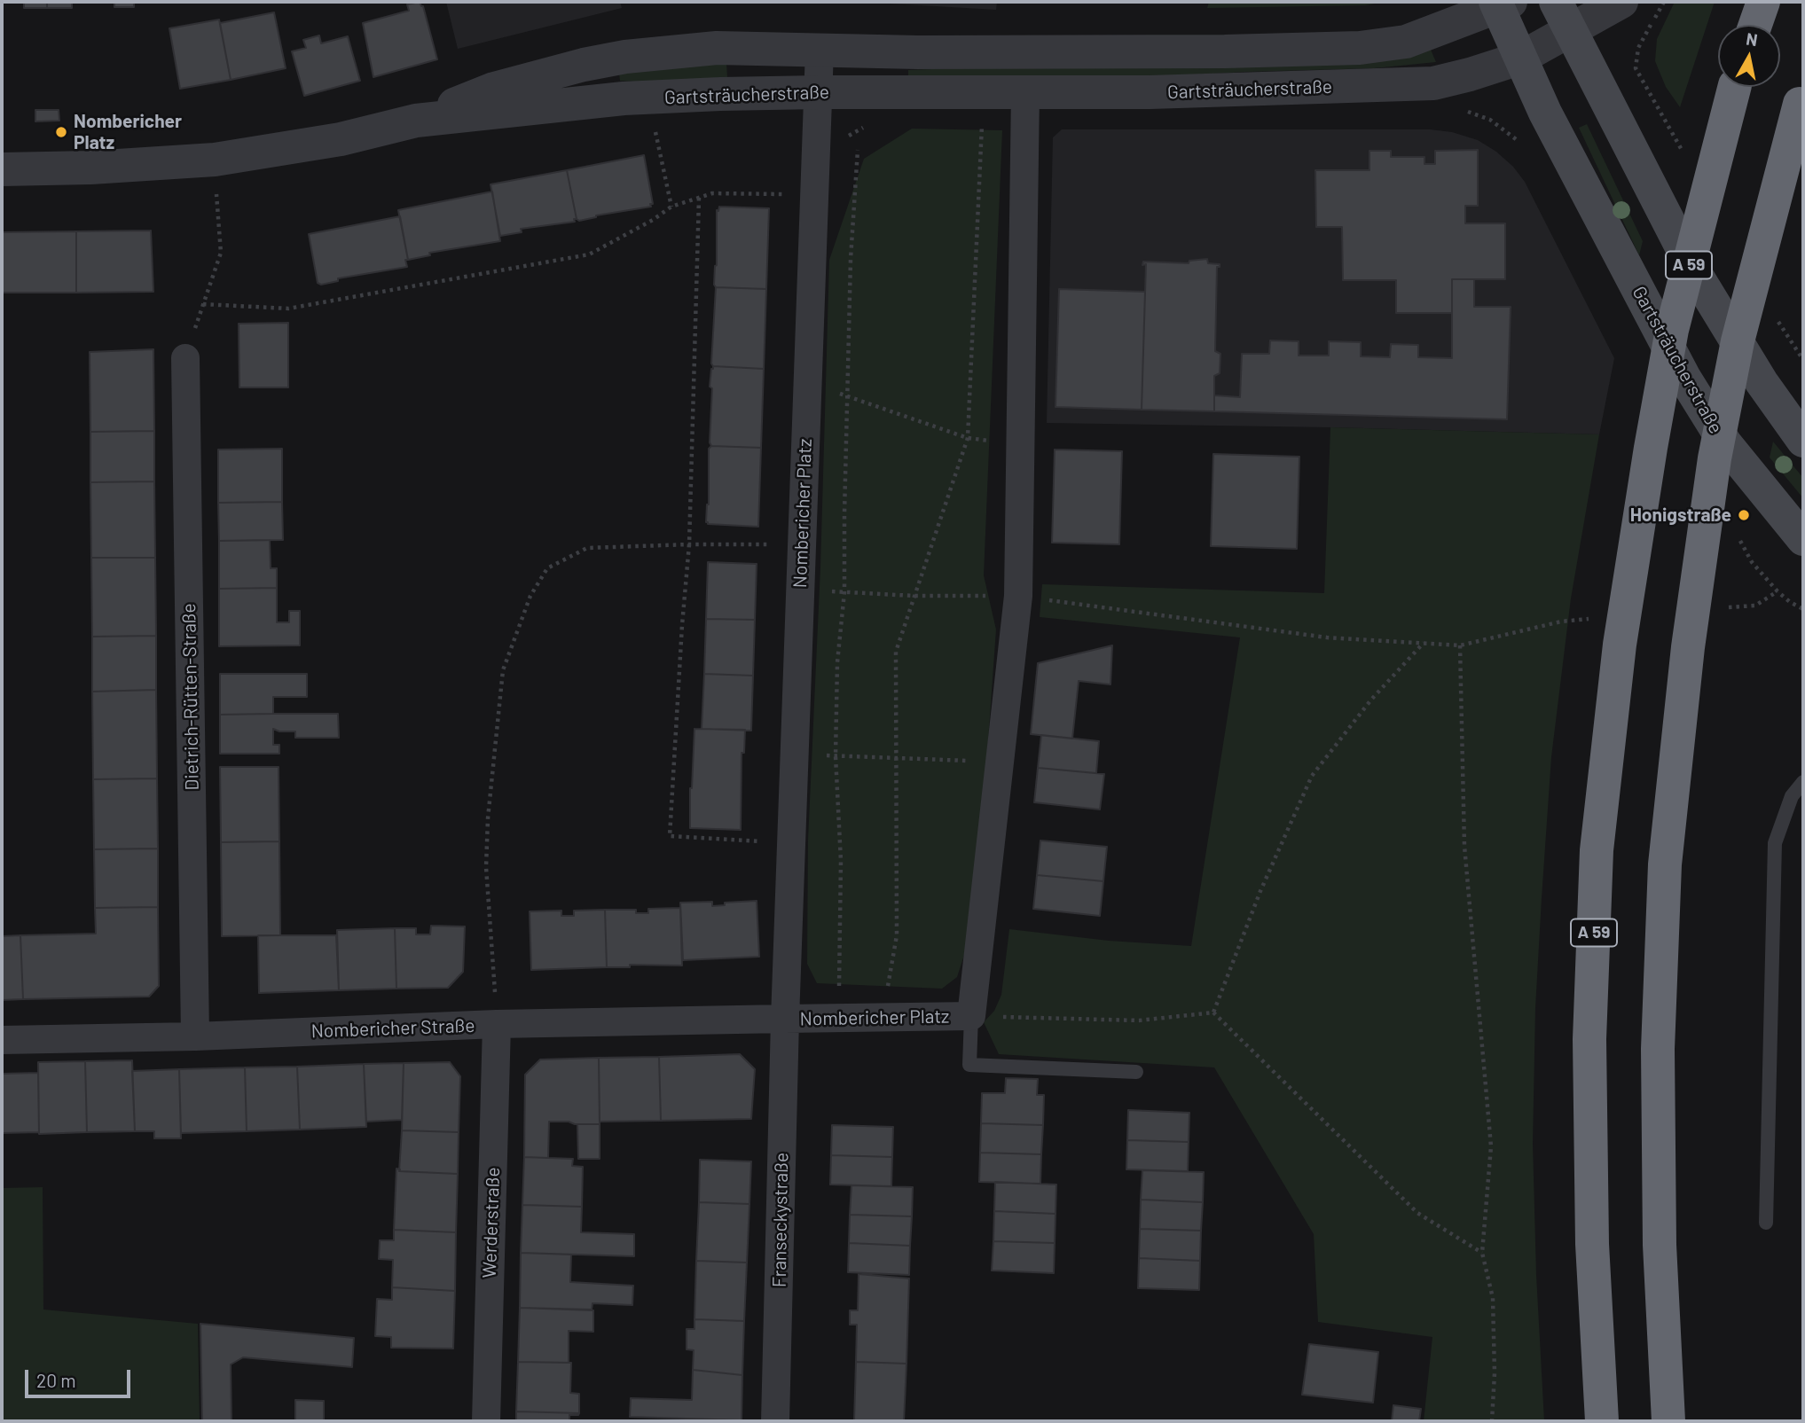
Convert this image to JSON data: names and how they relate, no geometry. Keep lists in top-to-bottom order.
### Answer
{
  "streets": {
    "highway": ["A 59"],
    "main road": ["Gartsträucherstraße"],
    "street": [
      "Nombericher Platz",
      "Dietrich-Rütten-Straße",
      "Nombericher Straße",
      "Franseckystraße",
      "Werderstraße"
    ]
  },
  "crossings": [
    ["Gartsträucherstraße", "Nombericher Platz"],
    ["Nombericher Platz", "Nombericher Straße"],
    ["Nombericher Platz", "Franseckystraße"],
    ["Dietrich-Rütten-Straße", "Nombericher Straße"],
    ["Nombericher Straße", "Franseckystraße"],
    ["Nombericher Straße", "Werderstraße"]
  ],
  "places": ["Nombericher Platz", "Honigstraße"],
  "scale_bar": "20 m",
  "north": "top"
}
